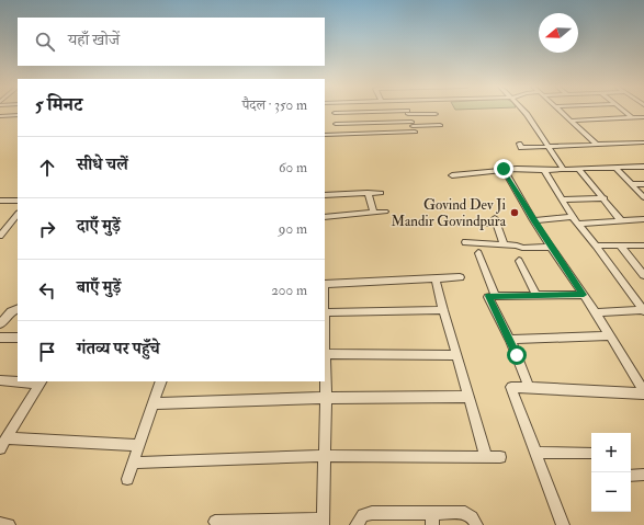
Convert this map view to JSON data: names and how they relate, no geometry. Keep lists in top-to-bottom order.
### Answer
{
  "places": ["Govind Dev Ji Mandir Govindpura"],
  "north": "left",
  "page": {
    "search": "यहाँ खोजें",
    "heading": ["5 मिनट", "पैदल · 350 m"],
    "list": [
      ["सीधे चलें", "60 m"],
      ["दाएँ मुड़ें", "90 m"],
      ["बाएँ मुड़ें", "200 m"],
      "गंतव्य पर पहुँचे"
    ],
    "map_buttons": ["+", "−"]
  }
}
